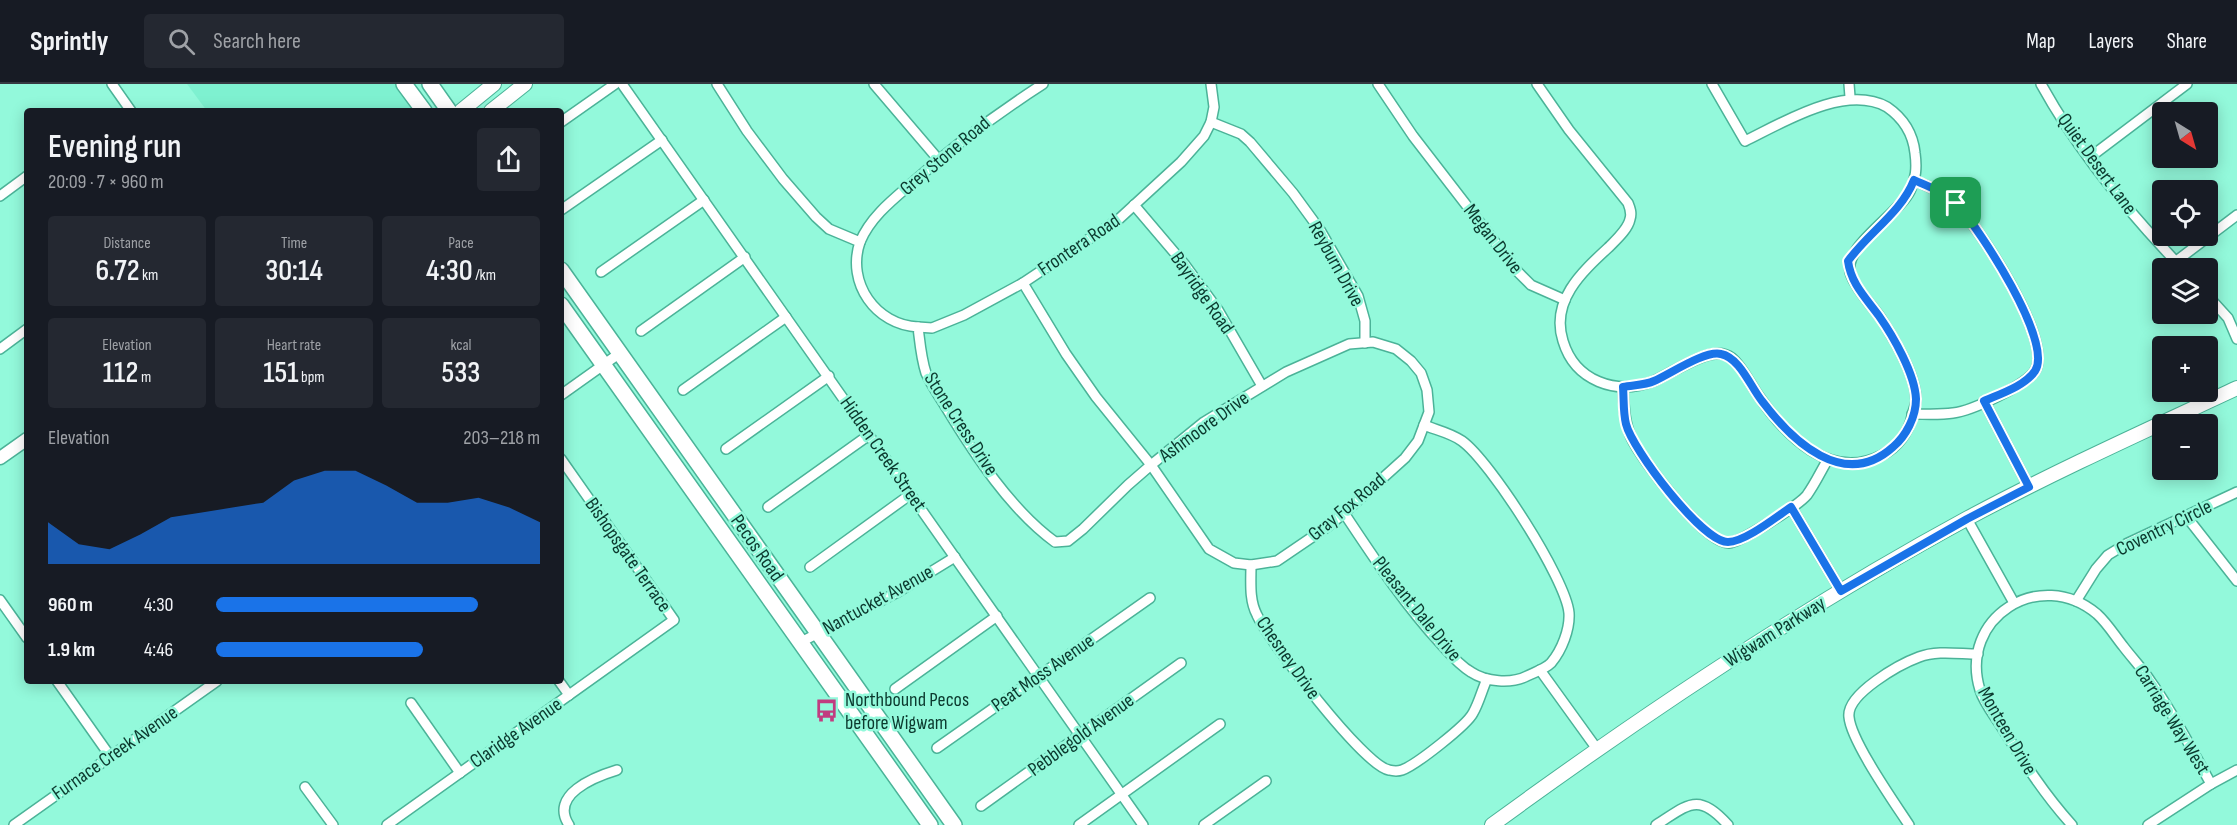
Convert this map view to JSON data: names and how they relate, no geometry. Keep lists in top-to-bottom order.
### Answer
{
  "streets": {
    "main road": ["Pecos Road", "Wigwam Parkway"],
    "street": [
      "Grey Stone Road",
      "Quiet Desert Lane",
      "Megan Drive",
      "Frontera Road",
      "Reyburn Drive",
      "Bayridge Road",
      "Stone Cress Drive",
      "Ashmoore Drive",
      "Hidden Creek Street",
      "Gray Fox Road",
      "Coventry Circle",
      "Bishopsgate Terrace",
      "Nantucket Avenue",
      "Pleasant Dale Drive",
      "Chesney Drive",
      "Peat Moss Avenue",
      "Carriage Way West",
      "Monteen Drive",
      "Claridge Avenue",
      "Pebblegold Avenue",
      "Furnace Creek Avenue"
    ]
  },
  "crossings": [
    ["Frontera Road", "Reyburn Drive"],
    ["Frontera Road", "Bayridge Road"],
    ["Frontera Road", "Stone Cress Drive"],
    ["Reyburn Drive", "Ashmoore Drive"],
    ["Bayridge Road", "Ashmoore Drive"],
    ["Stone Cress Drive", "Ashmoore Drive"],
    ["Hidden Creek Street", "Nantucket Avenue"],
    ["Hidden Creek Street", "Peat Moss Avenue"],
    ["Hidden Creek Street", "Pebblegold Avenue"],
    ["Gray Fox Road", "Pleasant Dale Drive"],
    ["Gray Fox Road", "Chesney Drive"],
    ["Coventry Circle", "Carriage Way West"],
    ["Pecos Road", "Nantucket Avenue"],
    ["Bishopsgate Terrace", "Claridge Avenue"],
    ["Pleasant Dale Drive", "Chesney Drive"],
    ["Carriage Way West", "Monteen Drive"]
  ],
  "places": {
    "bus stop": ["Northbound Pecos before Wigwam"]
  },
  "north": "bottom right",
  "page": {
    "header": "Sprintly",
    "search": "Search here",
    "nav": ["Map", "Layers", "Share"],
    "map_buttons": ["+", "−"],
    "heading": ["Evening run", "20:09 · 7 × 960 m"],
    "stats": [
      ["Distance", "6.72 km"],
      ["Time", "30:14"],
      ["Pace", "4:30 /km"],
      ["Elevation", "112 m"],
      ["Heart rate", "151 bpm"],
      ["kcal", "533"]
    ],
    "chart": ["Elevation", "203–218 m"],
    "list": [
      {
        "name": "960 m",
        "note": "4:30"
      },
      {
        "name": "1.9 km",
        "note": "4:46"
      }
    ]
  }
}
